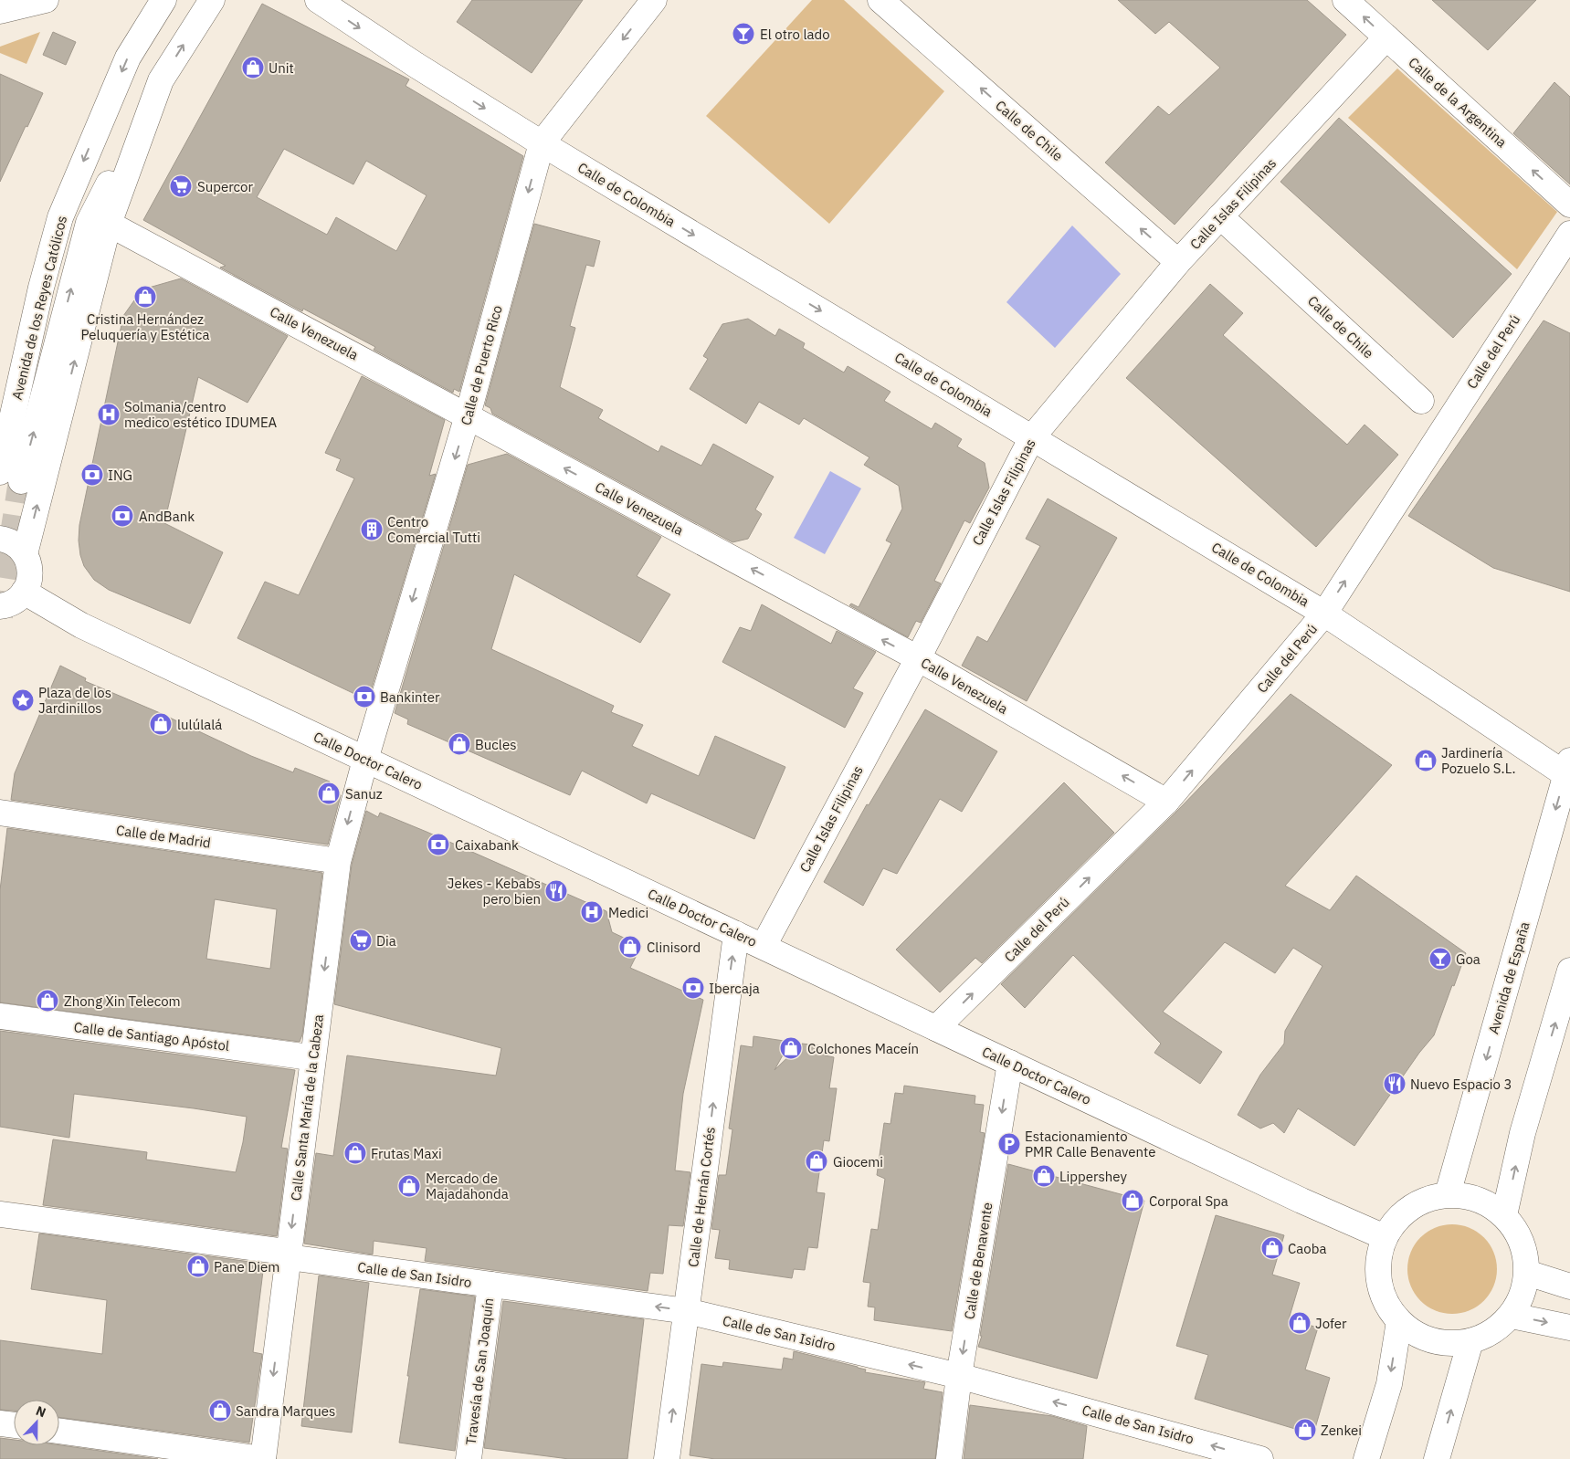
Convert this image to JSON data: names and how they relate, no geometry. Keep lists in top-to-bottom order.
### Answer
{
  "streets": {
    "street": [
      "Calle de la Argentina",
      "Calle de Chile",
      "Calle de Colombia",
      "Calle Islas Filipinas",
      "Avenida de los Reyes Católicos",
      "Calle Venezuela",
      "Calle del Perú",
      "Calle de Puerto Rico",
      "Calle Doctor Calero",
      "Calle de Madrid",
      "Avenida de España",
      "Calle de Santiago Apóstol",
      "Calle Santa María de la Cabeza",
      "Calle de Hernán Cortés",
      "Calle de Benavente",
      "Calle de San Isidro",
      "Travesía de San Joaquín"
    ]
  },
  "crossings": [
    ["Calle de la Argentina", "Calle Islas Filipinas"],
    ["Calle de Chile", "Calle Islas Filipinas"],
    ["Calle de Colombia", "Calle Islas Filipinas"],
    ["Calle de Colombia", "Calle del Perú"],
    ["Calle de Colombia", "Calle de Puerto Rico"],
    ["Calle de Colombia", "Avenida de España"],
    ["Calle Islas Filipinas", "Calle Venezuela"],
    ["Calle Islas Filipinas", "Calle Doctor Calero"],
    ["Avenida de los Reyes Católicos", "Calle Venezuela"],
    ["Calle Venezuela", "Calle del Perú"],
    ["Calle Venezuela", "Calle de Puerto Rico"],
    ["Calle del Perú", "Calle Doctor Calero"],
    ["Calle de Puerto Rico", "Calle Doctor Calero"],
    ["Calle de Puerto Rico", "Calle Santa María de la Cabeza"],
    ["Calle Doctor Calero", "Avenida de España"],
    ["Calle Doctor Calero", "Calle Santa María de la Cabeza"],
    ["Calle Doctor Calero", "Calle de Hernán Cortés"],
    ["Calle Doctor Calero", "Calle de Benavente"],
    ["Calle Santa María de la Cabeza", "Calle de San Isidro"],
    ["Calle de Hernán Cortés", "Calle de San Isidro"],
    ["Calle de Benavente", "Calle de San Isidro"],
    ["Calle de San Isidro", "Travesía de San Joaquín"]
  ],
  "one_way": [
    "Calle de la Argentina",
    "Calle de Chile",
    "Calle de Colombia",
    "Calle Venezuela",
    "Calle del Perú",
    "Calle de Puerto Rico",
    "Calle Santa María de la Cabeza",
    "Calle de Hernán Cortés",
    "Calle de Benavente",
    "Calle de San Isidro"
  ],
  "places": {
    "bar": ["El otro lado", "Goa"],
    "shop": [
      "Unit",
      "Cristina Hernández Peluquería y Estética",
      "lulúlalá",
      "Bucles",
      "Jardinería Pozuelo S.L.",
      "Sanuz",
      "Clinisord",
      "Zhong Xin Telecom",
      "Colchones Maceín",
      "Frutas Maxi",
      "Giocemi",
      "Lippershey",
      "Mercado de Majadahonda",
      "Corporal Spa",
      "Caoba",
      "Pane Diem",
      "Jofer",
      "Sandra Marques",
      "Zenkei"
    ],
    "supermarket": ["Supercor", "Dia"],
    "hospital": ["Solmania/centro medico estético IDUMEA", "Medici"],
    "bank": [
      "ING",
      "AndBank",
      "Bankinter",
      "Caixabank",
      "Ibercaja"
    ],
    "building": ["Centro Comercial Tutti"],
    "place": ["Plaza de los Jardinillos"],
    "restaurant": ["Jekes - Kebabs pero bien", "Nuevo Espacio 3"],
    "parking": ["Estacionamiento PMR Calle Benavente"]
  },
  "north": "top"
}
